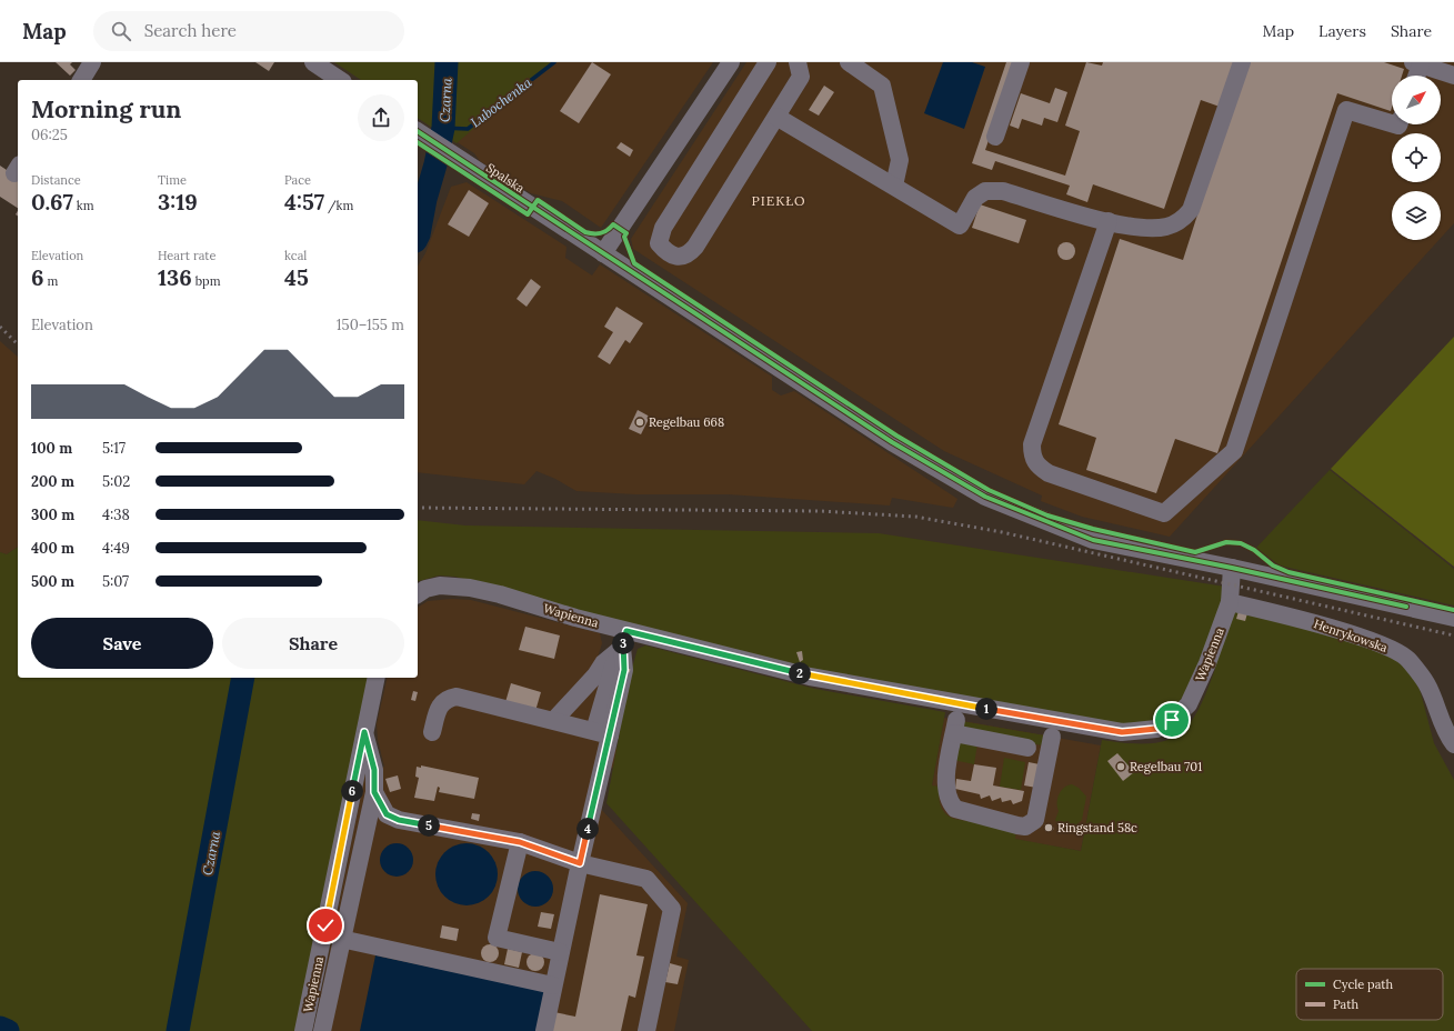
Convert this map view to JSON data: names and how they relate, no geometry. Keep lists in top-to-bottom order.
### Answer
{
  "streets": {
    "street": ["Spalska", "Wapienna", "Henrykowska"]
  },
  "crossings": [
    ["Wapienna", "Henrykowska"]
  ],
  "districts": ["PIEKŁO"],
  "water": ["Czarna", "Lubochenka"],
  "places": ["Regelbau 668", "Regelbau 701", "Ringstand 58c"],
  "legend": ["Cycle path", "Path"],
  "north": "top right",
  "page": {
    "header": "Map",
    "search": "Search here",
    "nav": ["Map", "Layers", "Share"],
    "heading": ["Morning run", "06:25"],
    "stats": [
      ["Distance", "0.67 km"],
      ["Time", "3:19"],
      ["Pace", "4:57 /km"],
      ["Elevation", "6 m"],
      ["Heart rate", "136 bpm"],
      ["kcal", "45"]
    ],
    "chart": ["Elevation", "150–155 m"],
    "list": [
      {
        "name": "100 m",
        "note": "5:17"
      },
      {
        "name": "200 m",
        "note": "5:02"
      },
      {
        "name": "300 m",
        "note": "4:38"
      },
      {
        "name": "400 m",
        "note": "4:49"
      },
      {
        "name": "500 m",
        "note": "5:07"
      }
    ],
    "buttons": ["Save", "Share"],
    "pins": [
      "3",
      "2",
      "1",
      "6",
      "5",
      "4"
    ]
  }
}
